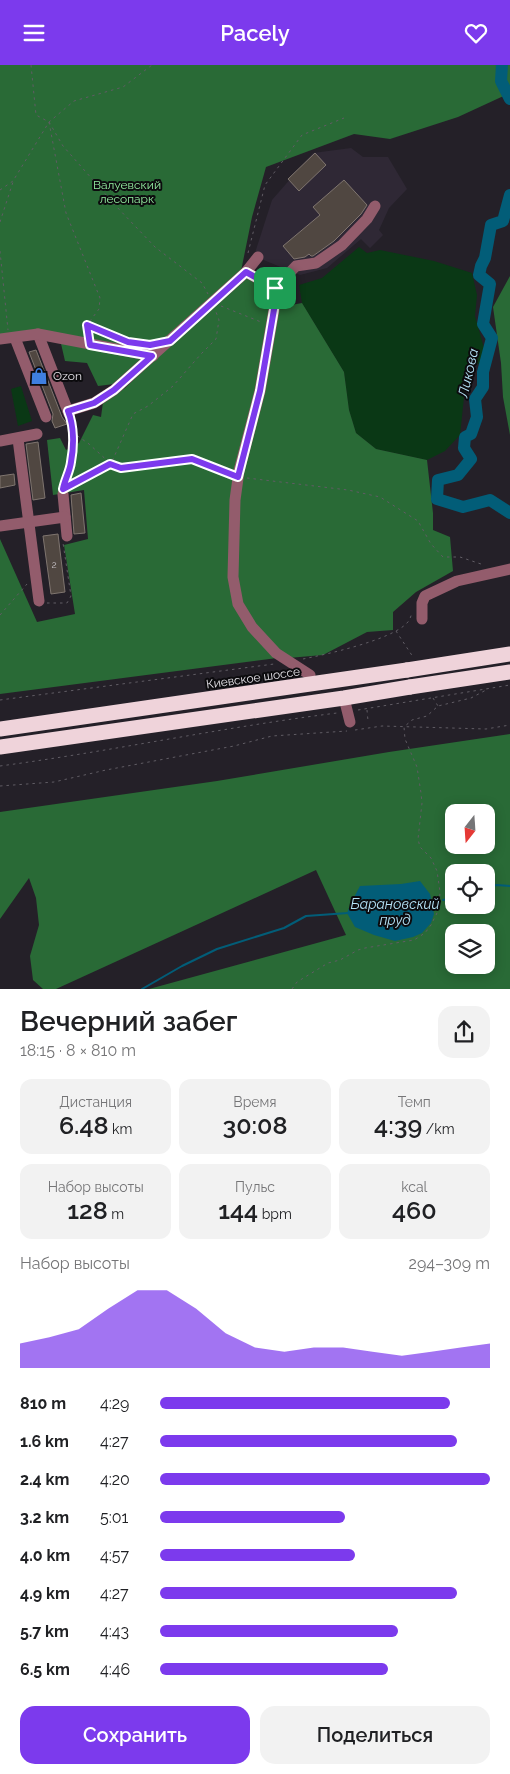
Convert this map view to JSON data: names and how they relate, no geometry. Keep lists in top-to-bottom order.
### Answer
{
  "streets": {
    "highway": ["Киевское шоссе"]
  },
  "water": ["Ликова", "Барановский пруд"],
  "parks": ["Валуевский лесопарк"],
  "places": {
    "shop": ["Ozon"]
  },
  "house_numbers": ["2"],
  "north": "bottom",
  "page": {
    "header": "Pacely",
    "heading": ["Вечерний забег", "18:15 · 8 × 810 m"],
    "stats": [
      ["Дистанция", "6.48 km"],
      ["Время", "30:08"],
      ["Темп", "4:39 /km"],
      ["Набор высоты", "128 m"],
      ["Пульс", "144 bpm"],
      ["kcal", "460"]
    ],
    "chart": ["Набор высоты", "294–309 m"],
    "list": [
      {
        "name": "810 m",
        "note": "4:29"
      },
      {
        "name": "1.6 km",
        "note": "4:27"
      },
      {
        "name": "2.4 km",
        "note": "4:20"
      },
      {
        "name": "3.2 km",
        "note": "5:01"
      },
      {
        "name": "4.0 km",
        "note": "4:57"
      },
      {
        "name": "4.9 km",
        "note": "4:27"
      },
      {
        "name": "5.7 km",
        "note": "4:43"
      },
      {
        "name": "6.5 km",
        "note": "4:46"
      }
    ],
    "buttons": ["Сохранить", "Поделиться"]
  }
}
